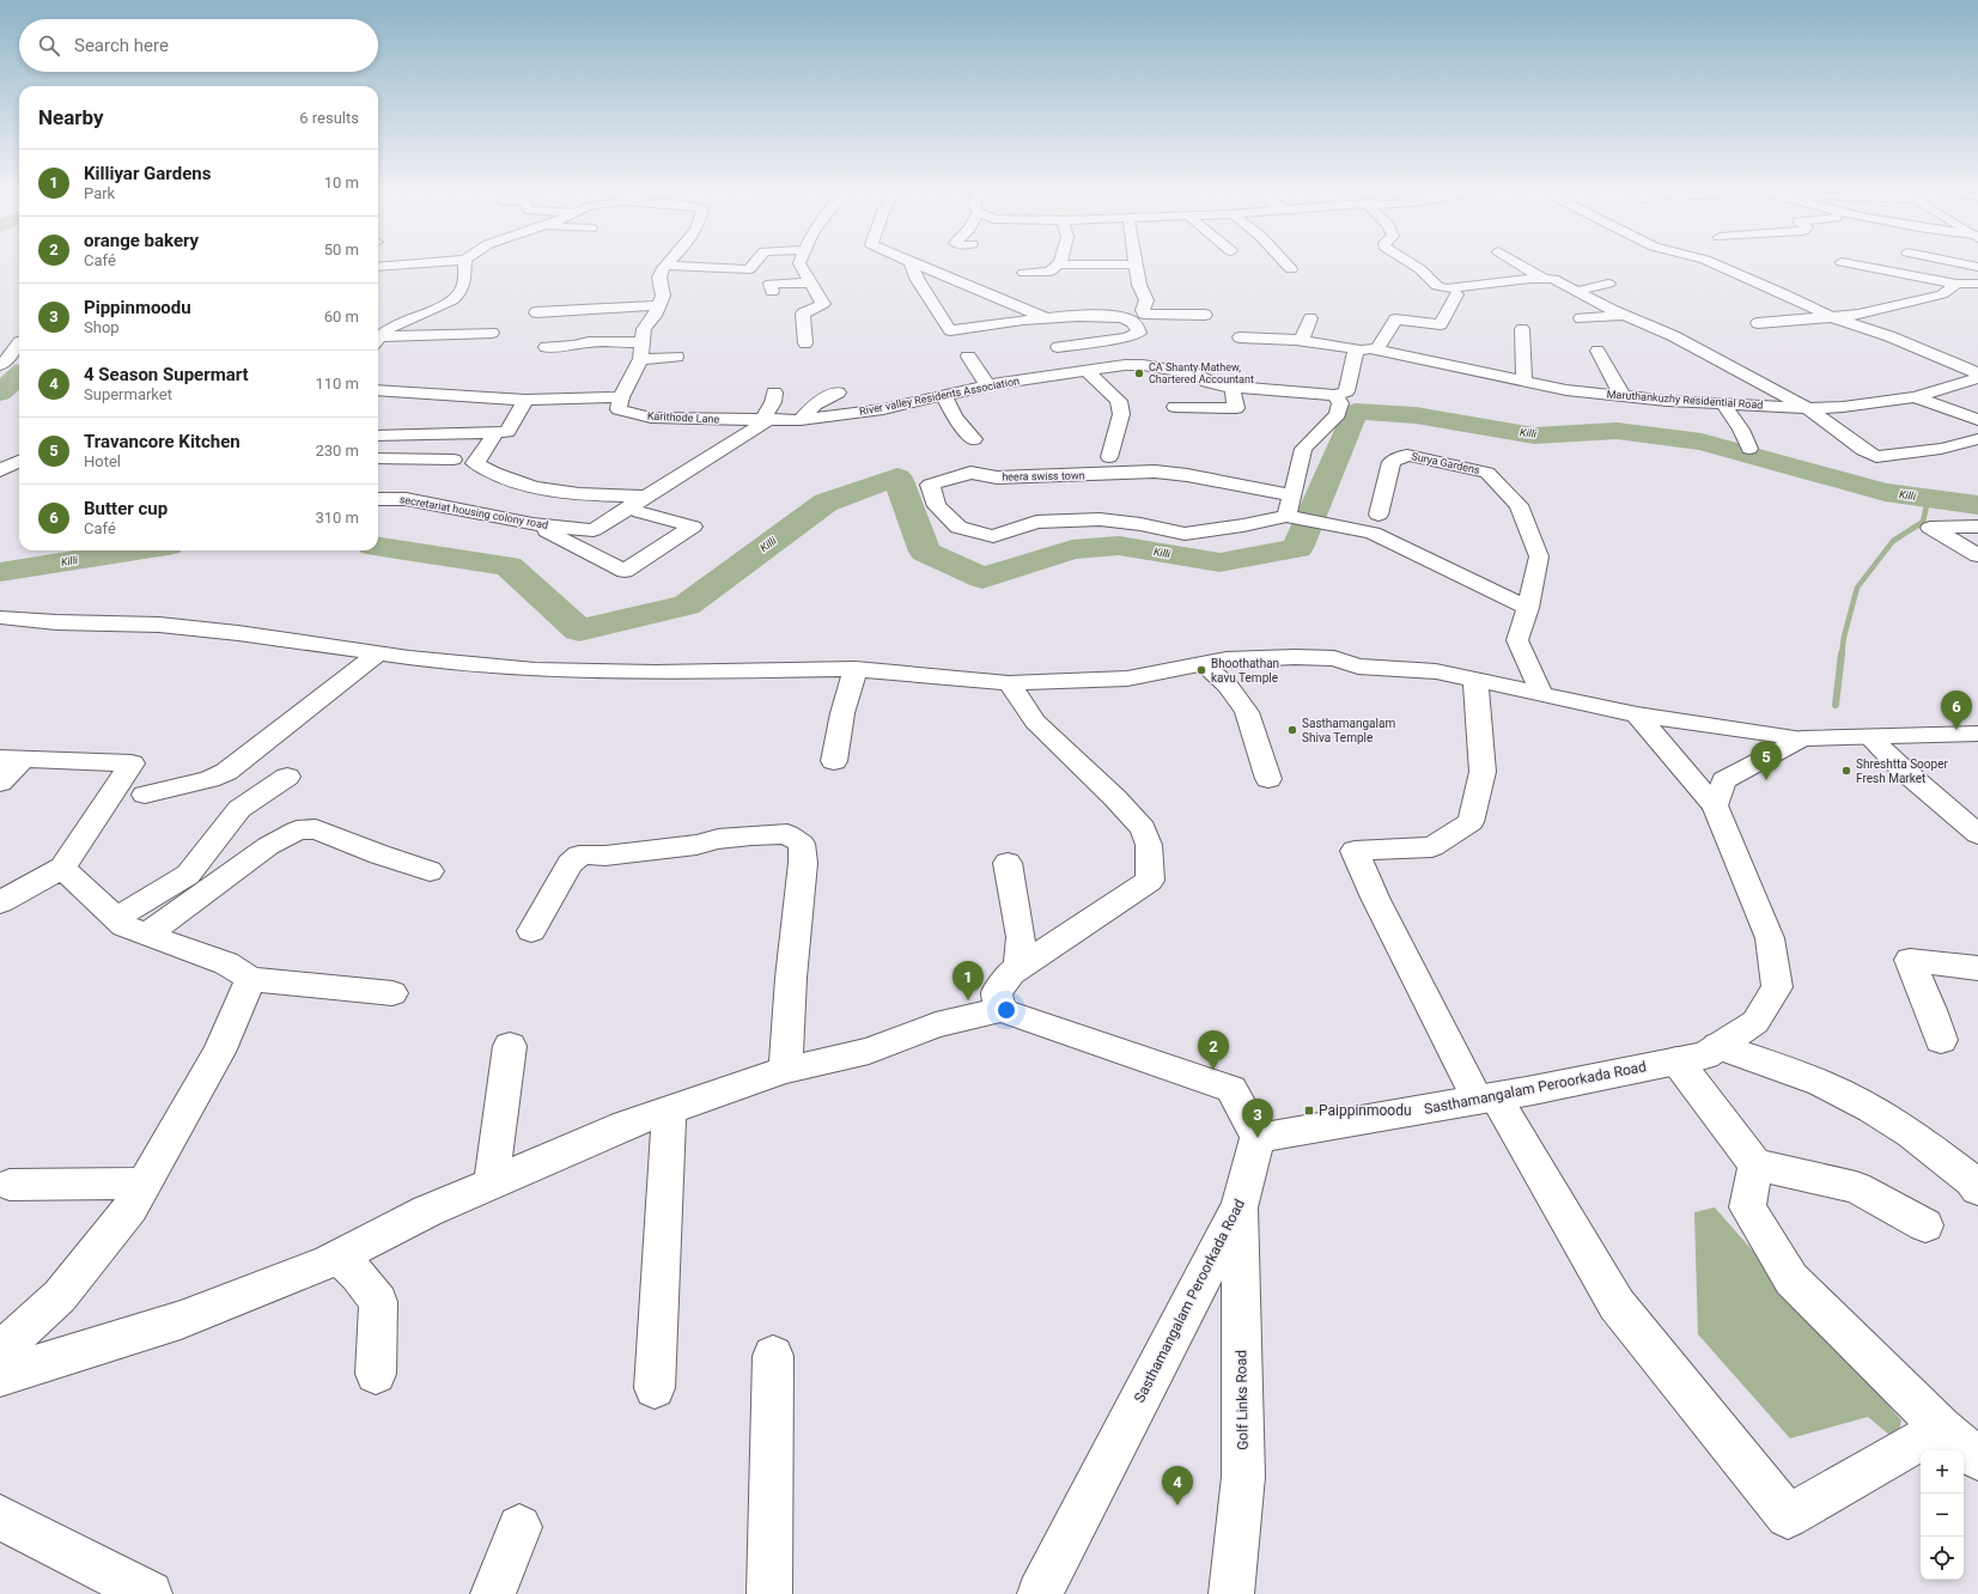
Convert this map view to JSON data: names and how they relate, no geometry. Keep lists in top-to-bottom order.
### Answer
{
  "streets": {
    "street": [
      "River valley Residents Association",
      "Maruthankuzhy Residential Road",
      "Karithode Lane",
      "Surya Gardens",
      "heera swiss town",
      "secretariat housing colony road",
      "Sasthamangalam Peroorkada Road",
      "Golf Links Road"
    ]
  },
  "crossings": [
    ["River valley Residents Association", "Karithode Lane"],
    ["River valley Residents Association", "secretariat housing colony road"],
    ["Karithode Lane", "secretariat housing colony road"],
    ["Sasthamangalam Peroorkada Road", "Golf Links Road"]
  ],
  "water": ["Killi"],
  "places": {
    "other": [
      "CA Shanty Mathew, Chartered Accountant",
      "Bhoothathan kavu Temple",
      "Sasthamangalam Shiva Temple",
      "Shreshtta Sooper Fresh Market"
    ],
    "transit": ["Paippinmoodu"]
  },
  "page": {
    "search": "Search here",
    "heading": ["Nearby", "6 results"],
    "list": [
      {
        "mark": "1",
        "name": "Killiyar Gardens",
        "note": "Park",
        "value": "10 m"
      },
      {
        "mark": "2",
        "name": "orange bakery",
        "note": "Café",
        "value": "50 m"
      },
      {
        "mark": "3",
        "name": "Pippinmoodu",
        "note": "Shop",
        "value": "60 m"
      },
      {
        "mark": "4",
        "name": "4 Season Supermart",
        "note": "Supermarket",
        "value": "110 m"
      },
      {
        "mark": "5",
        "name": "Travancore Kitchen",
        "note": "Hotel",
        "value": "230 m"
      },
      {
        "mark": "6",
        "name": "Butter cup",
        "note": "Café",
        "value": "310 m"
      }
    ],
    "pins": [
      "6",
      "5",
      "1",
      "2",
      "3",
      "4"
    ],
    "map_buttons": ["+", "−"]
  }
}
